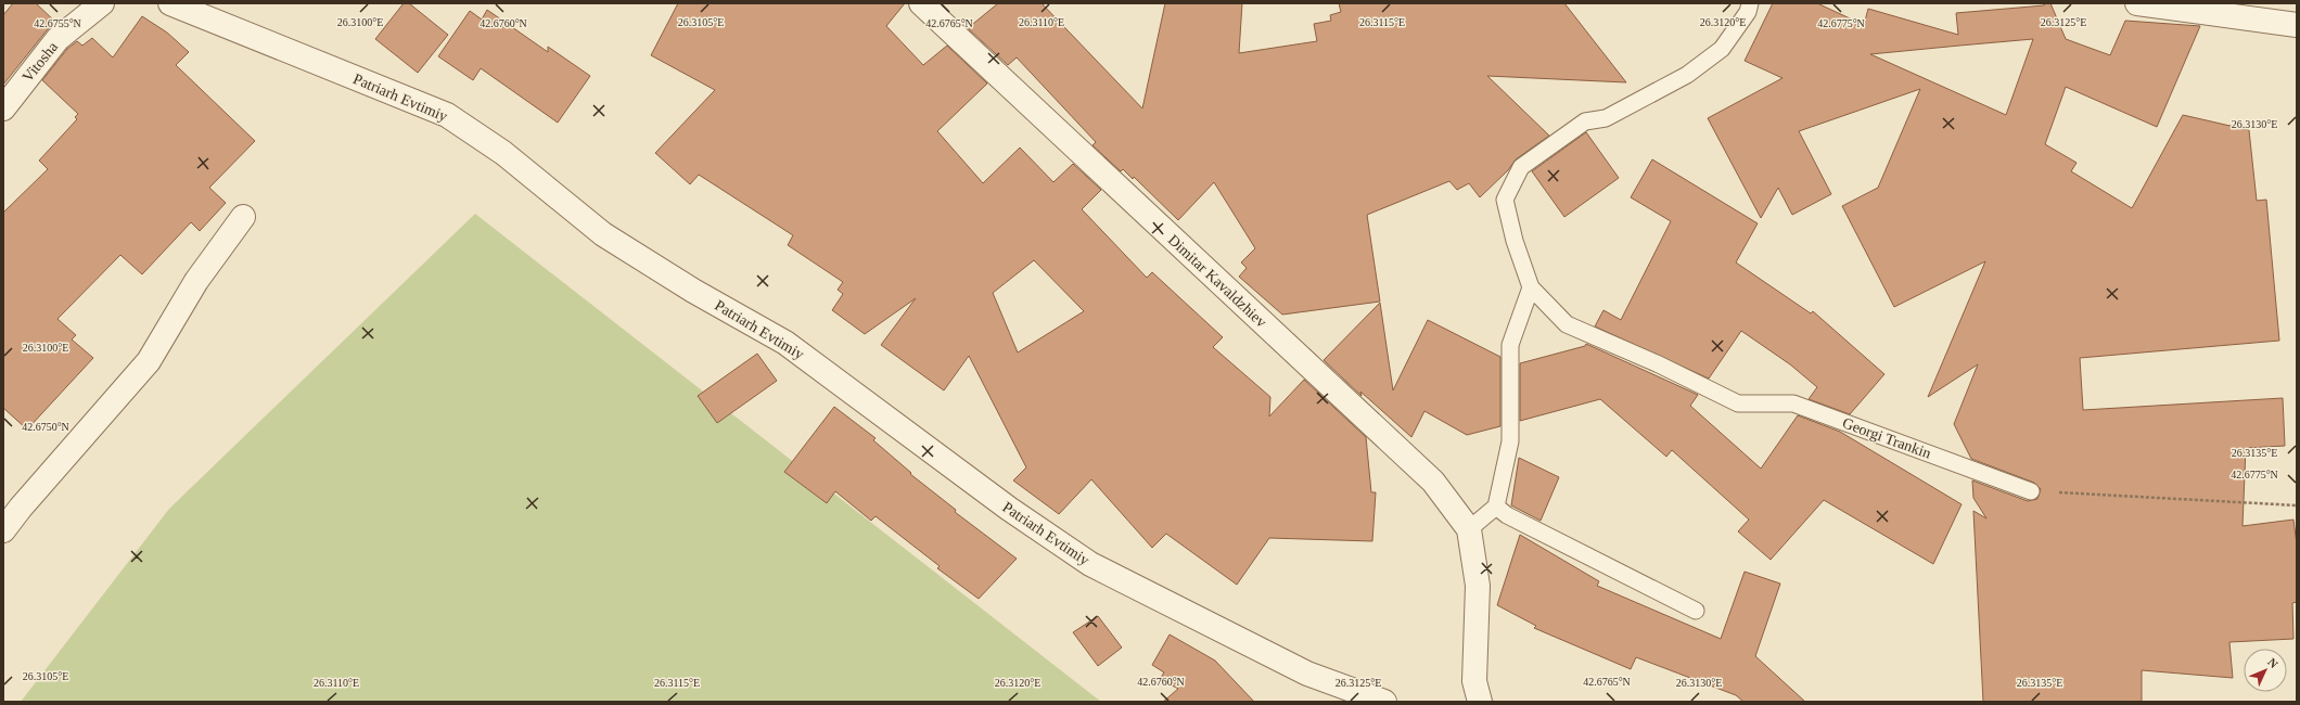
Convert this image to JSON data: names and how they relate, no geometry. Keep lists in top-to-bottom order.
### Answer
{
  "streets": {
    "street": ["Vitosha", "Patriarh Evtimiy", "Dimitar Kavaldzhiev"],
    "lane": ["Georgi Trankin"]
  },
  "north": "top right",
  "coordinates": [
    "26.3100°E",
    "26.3105°E",
    "26.3110°E",
    "26.3115°E",
    "26.3120°E",
    "26.3125°E",
    "42.6755°N",
    "42.6760°N",
    "42.6765°N",
    "42.6775°N",
    "26.3130°E",
    "42.6750°N",
    "26.3135°E"
  ]
}
